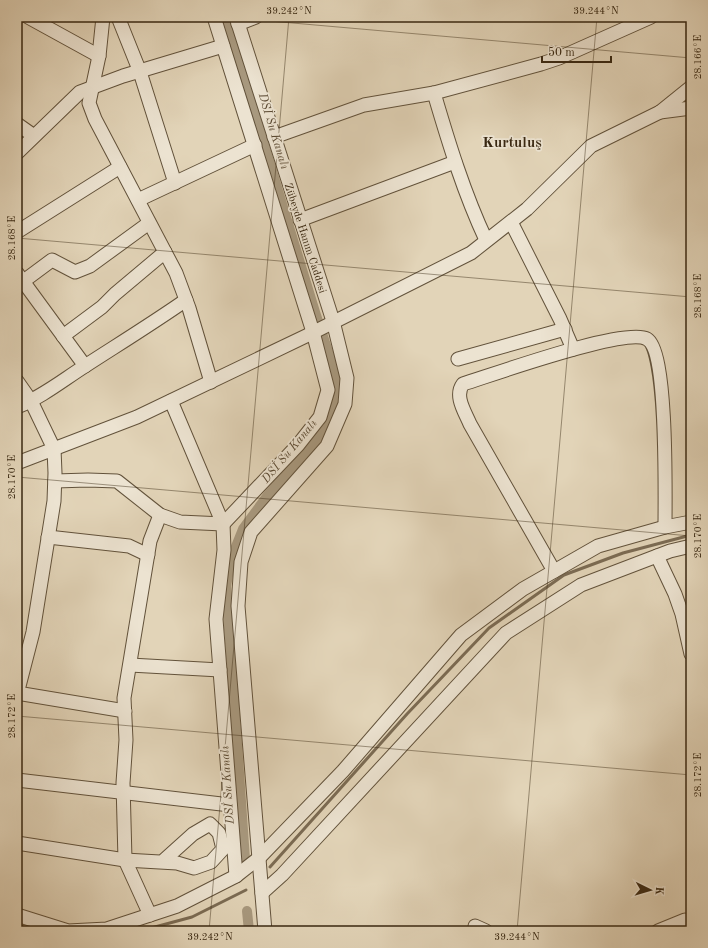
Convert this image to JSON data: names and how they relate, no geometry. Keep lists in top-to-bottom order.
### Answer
{
  "streets": {
    "street": ["Zübeyde Hanım Caddesi"]
  },
  "districts": ["Kurtuluş"],
  "water": ["DSİ Su Kanalı"],
  "scale_bar": "50 m",
  "north": "right",
  "coordinates": [
    "39.242°N",
    "39.244°N",
    "28.166°E",
    "28.168°E",
    "28.170°E",
    "28.172°E"
  ]
}
